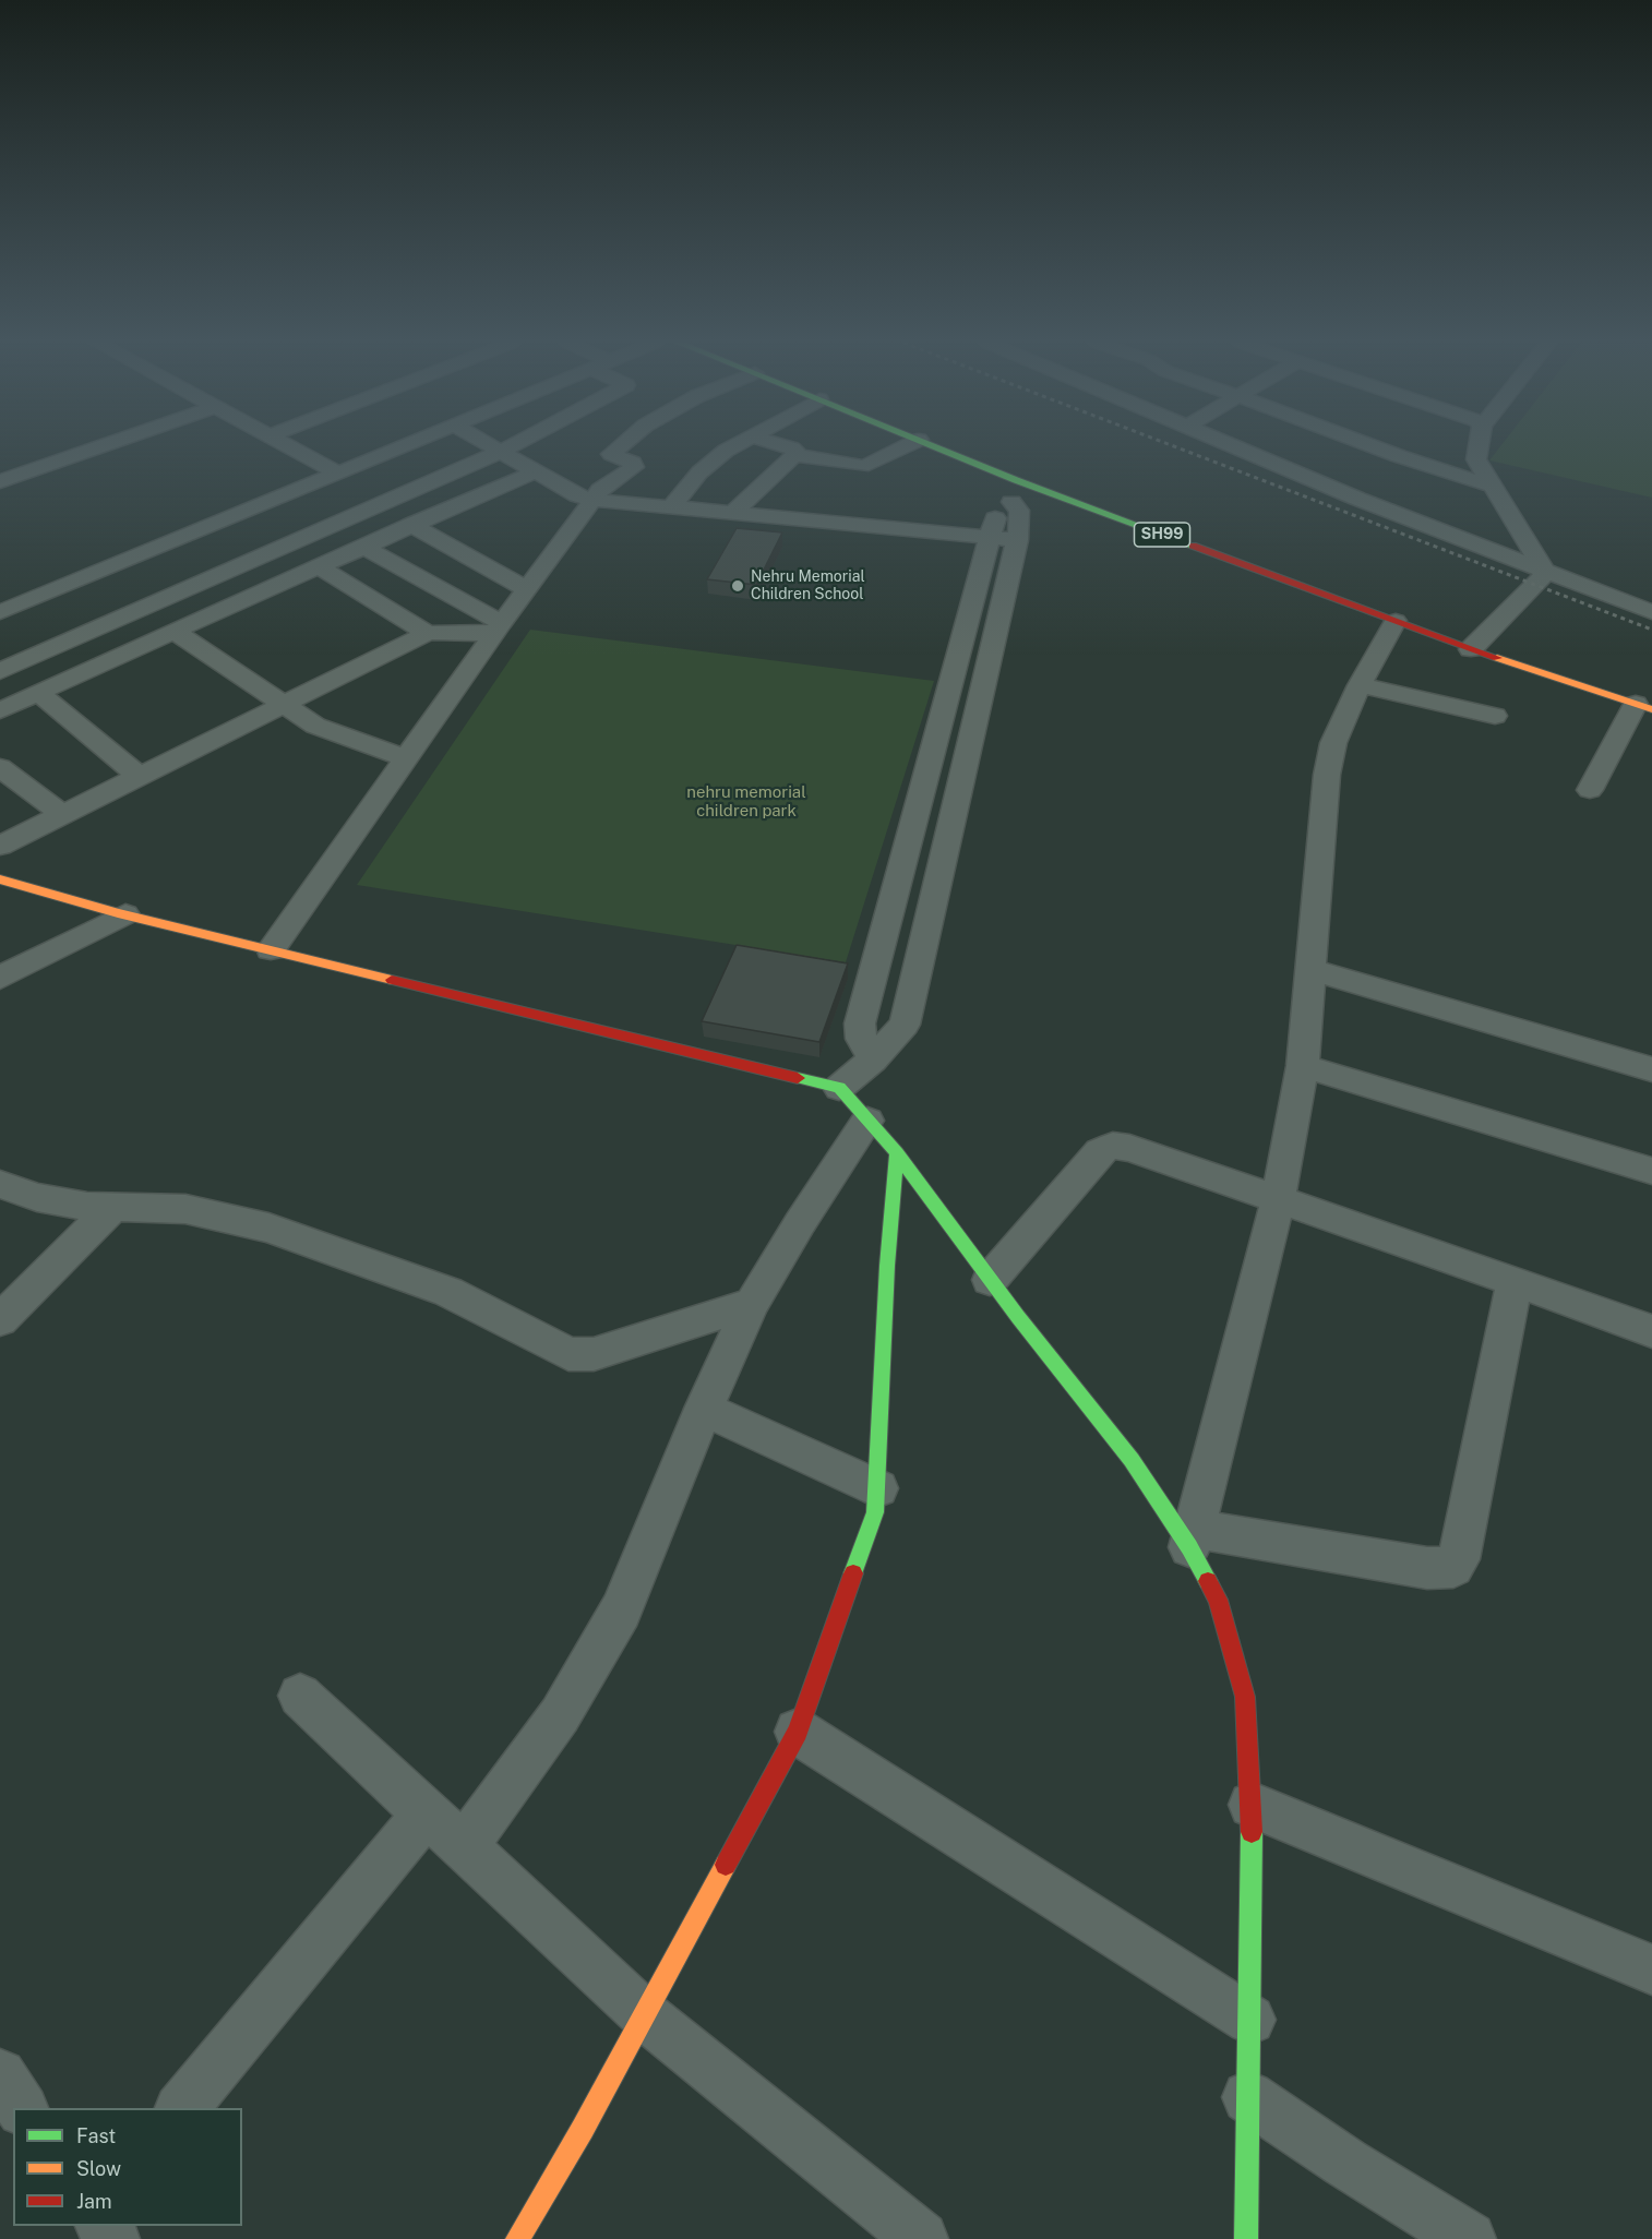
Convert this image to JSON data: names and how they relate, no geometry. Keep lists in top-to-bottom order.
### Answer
{
  "streets": {
    "street": ["SH99"]
  },
  "parks": ["nehru memorial children park"],
  "places": ["Nehru Memorial Children School"],
  "legend": ["Fast", "Slow", "Jam"]
}
